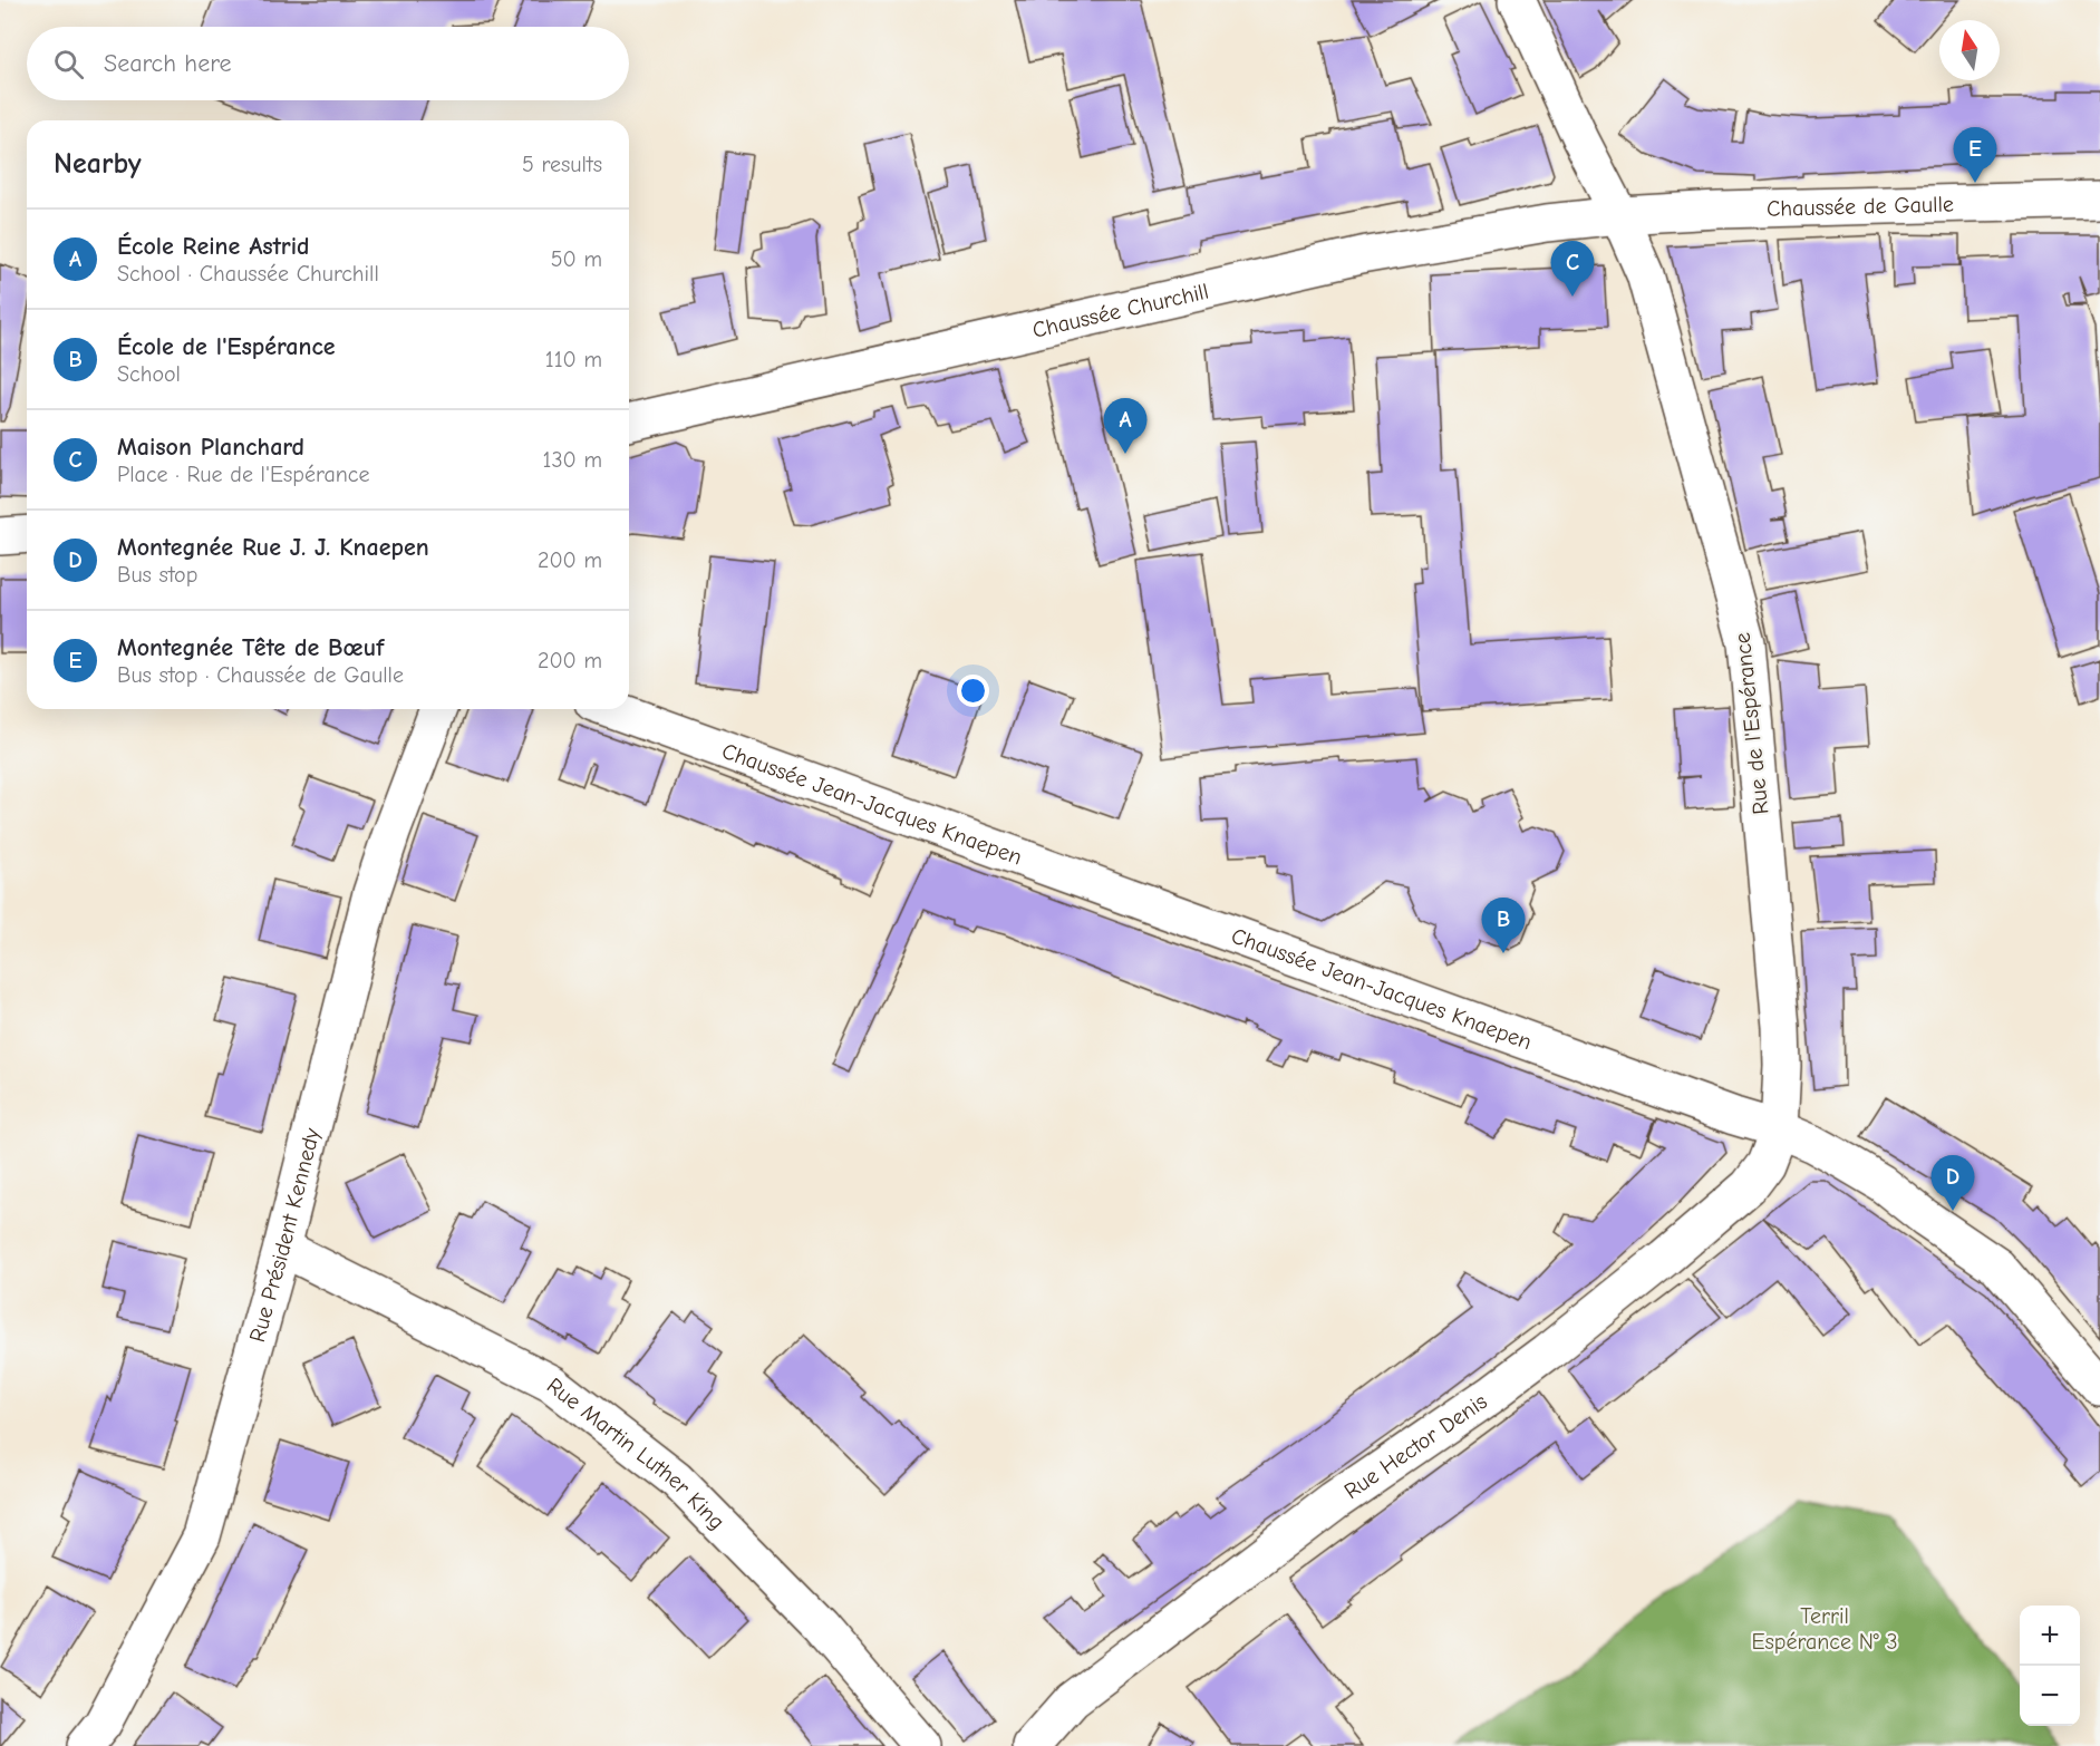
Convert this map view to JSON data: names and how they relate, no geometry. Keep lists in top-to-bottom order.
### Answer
{
  "streets": {
    "street": [
      "Chaussée de Gaulle",
      "Chaussée Churchill",
      "Rue de l'Espérance",
      "Chaussée Jean-Jacques Knaepen",
      "Rue Président Kennedy",
      "Rue Hector Denis",
      "Rue Martin Luther King"
    ]
  },
  "crossings": [
    ["Chaussée de Gaulle", "Chaussée Churchill"],
    ["Chaussée de Gaulle", "Rue de l'Espérance"],
    ["Chaussée Churchill", "Rue de l'Espérance"],
    ["Rue de l'Espérance", "Chaussée Jean-Jacques Knaepen"],
    ["Rue de l'Espérance", "Rue Hector Denis"],
    ["Chaussée Jean-Jacques Knaepen", "Rue Hector Denis"],
    ["Rue Président Kennedy", "Rue Martin Luther King"]
  ],
  "parks": ["Terril Espérance N° 3"],
  "north": "top",
  "page": {
    "search": "Search here",
    "heading": ["Nearby", "5 results"],
    "pins": [
      "E",
      "C",
      "A",
      "B",
      "D"
    ],
    "list": [
      {
        "mark": "A",
        "name": "École Reine Astrid",
        "note": "School · Chaussée Churchill",
        "value": "50 m"
      },
      {
        "mark": "B",
        "name": "École de l'Espérance",
        "note": "School",
        "value": "110 m"
      },
      {
        "mark": "C",
        "name": "Maison Planchard",
        "note": "Place · Rue de l'Espérance",
        "value": "130 m"
      },
      {
        "mark": "D",
        "name": "Montegnée Rue J. J. Knaepen",
        "note": "Bus stop",
        "value": "200 m"
      },
      {
        "mark": "E",
        "name": "Montegnée Tête de Bœuf",
        "note": "Bus stop · Chaussée de Gaulle",
        "value": "200 m"
      }
    ],
    "map_buttons": ["+", "−"]
  }
}
